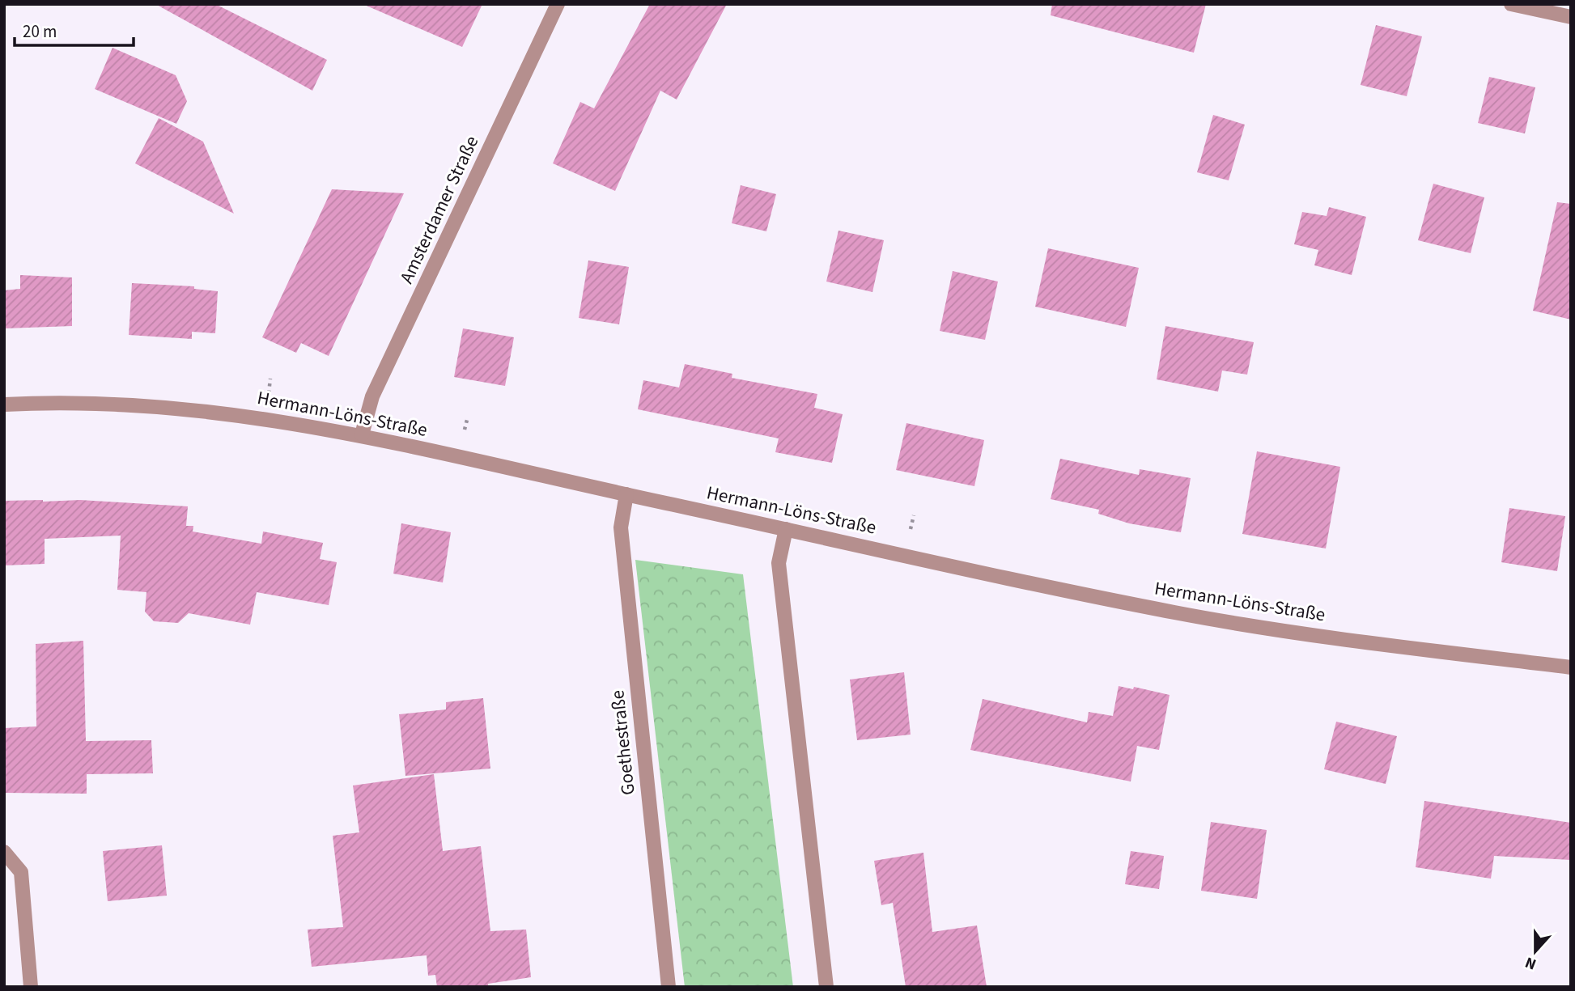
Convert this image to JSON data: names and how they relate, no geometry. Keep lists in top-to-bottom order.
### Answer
{
  "streets": {
    "street": ["Amsterdamer Straße", "Hermann-Löns-Straße", "Goethestraße"]
  },
  "crossings": [
    ["Amsterdamer Straße", "Hermann-Löns-Straße"],
    ["Hermann-Löns-Straße", "Goethestraße"]
  ],
  "scale_bar": "20 m",
  "north": "bottom"
}
